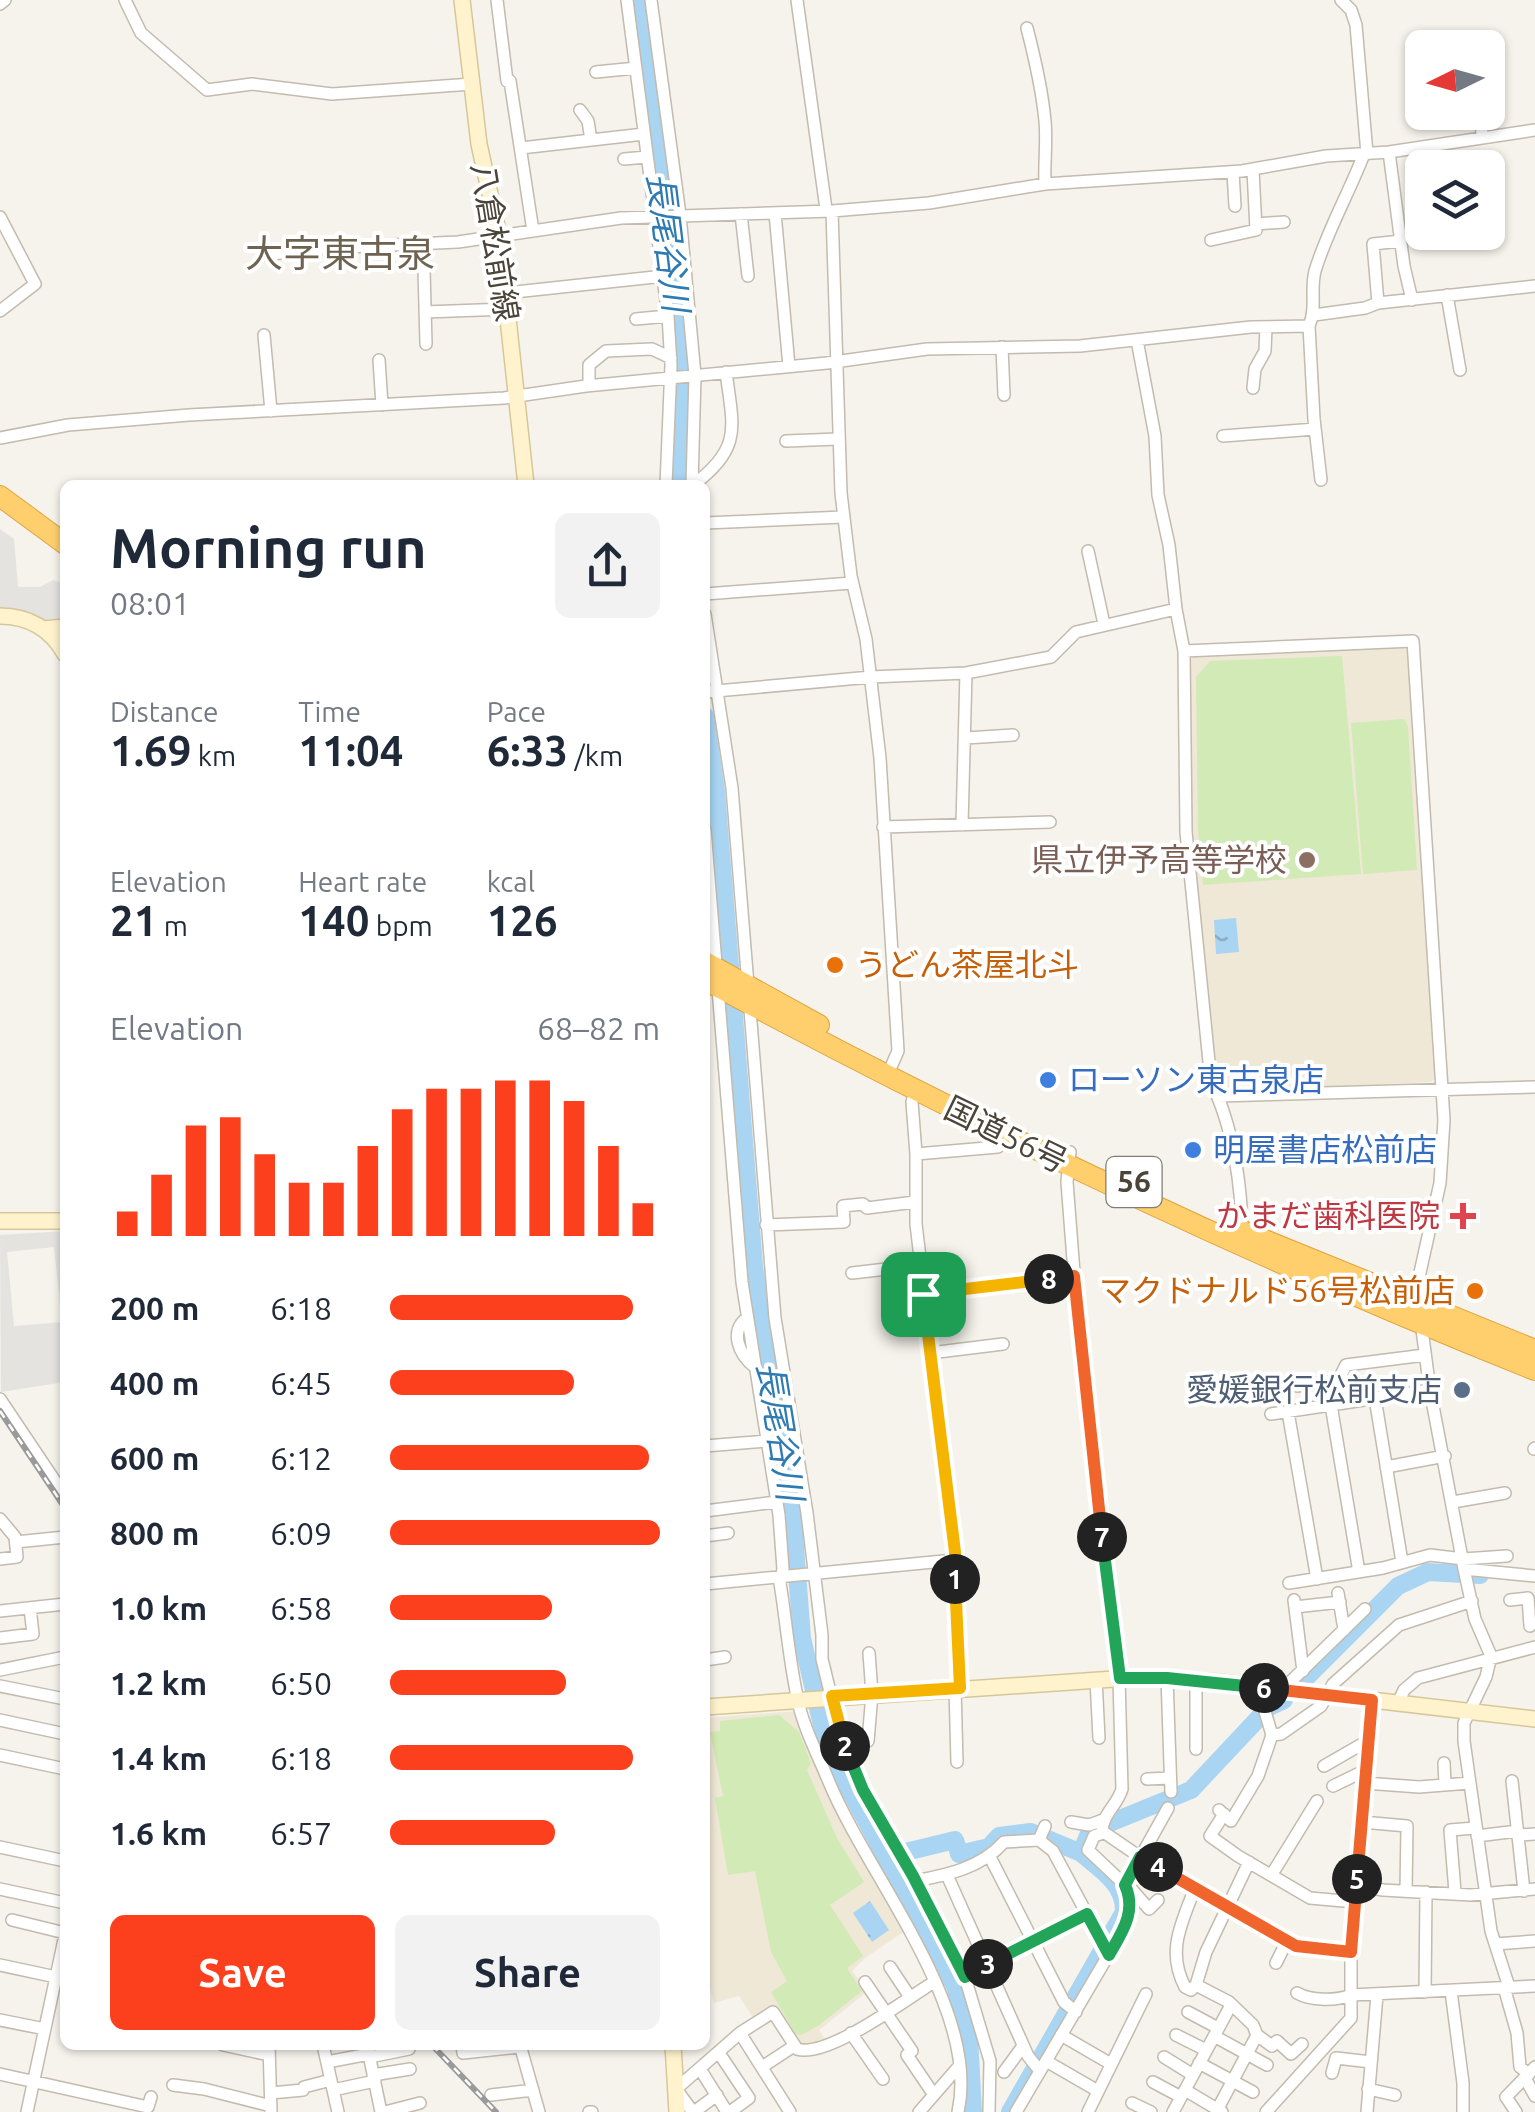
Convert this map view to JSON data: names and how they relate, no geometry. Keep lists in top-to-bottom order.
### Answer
{
  "streets": {
    "highway": ["国道56号", "56"],
    "street": ["八倉松前線"]
  },
  "districts": ["大字東古泉"],
  "water": ["長尾谷川"],
  "places": {
    "other": [
      "県立伊予高等学校",
      "うどん茶屋北斗",
      "ローソン東古泉店",
      "明屋書店松前店",
      "マクドナルド56号松前店",
      "愛媛銀行松前支店"
    ],
    "health": ["かまだ歯科医院"]
  },
  "north": "left",
  "page": {
    "heading": ["Morning run", "08:01"],
    "stats": [
      ["Distance", "1.69 km"],
      ["Time", "11:04"],
      ["Pace", "6:33 /km"],
      ["Elevation", "21 m"],
      ["Heart rate", "140 bpm"],
      ["kcal", "126"]
    ],
    "chart": ["Elevation", "68–82 m"],
    "pins": [
      "8",
      "7",
      "1",
      "6",
      "2",
      "4",
      "5",
      "3"
    ],
    "list": [
      {
        "name": "200 m",
        "note": "6:18"
      },
      {
        "name": "400 m",
        "note": "6:45"
      },
      {
        "name": "600 m",
        "note": "6:12"
      },
      {
        "name": "800 m",
        "note": "6:09"
      },
      {
        "name": "1.0 km",
        "note": "6:58"
      },
      {
        "name": "1.2 km",
        "note": "6:50"
      },
      {
        "name": "1.4 km",
        "note": "6:18"
      },
      {
        "name": "1.6 km",
        "note": "6:57"
      }
    ],
    "buttons": ["Save", "Share"]
  }
}
